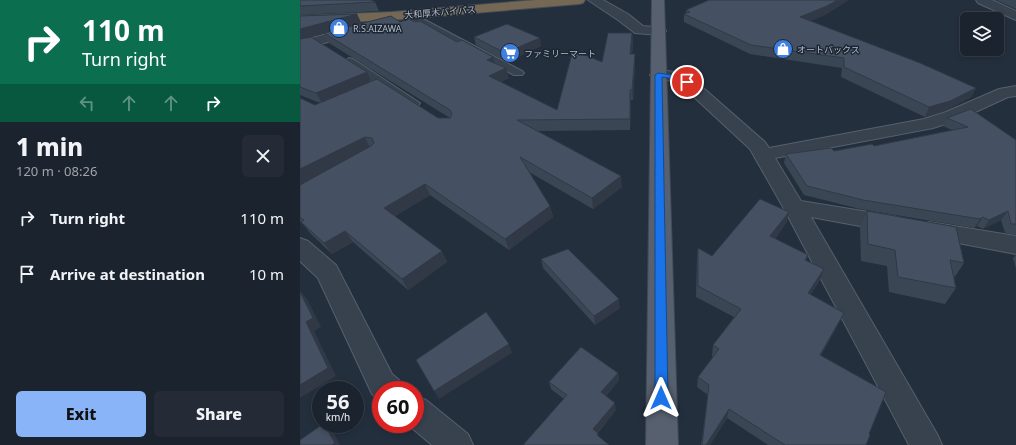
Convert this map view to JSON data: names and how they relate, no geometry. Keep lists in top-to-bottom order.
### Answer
{
  "streets": {
    "highway": ["大和厚木バイパス"]
  },
  "places": {
    "shop": ["R.S.AIZAWA", "オートバックス"],
    "supermarket": ["ファミリーマート"]
  },
  "page": {
    "turn": ["110 m", "Turn right"],
    "heading": ["1 min", "120 m · 08:26"],
    "list": [
      {
        "name": "Turn right",
        "value": "110 m"
      },
      {
        "name": "Arrive at destination",
        "value": "10 m"
      }
    ],
    "speed": "56 km/h",
    "limit": "60",
    "buttons": ["Exit", "Share"]
  }
}
